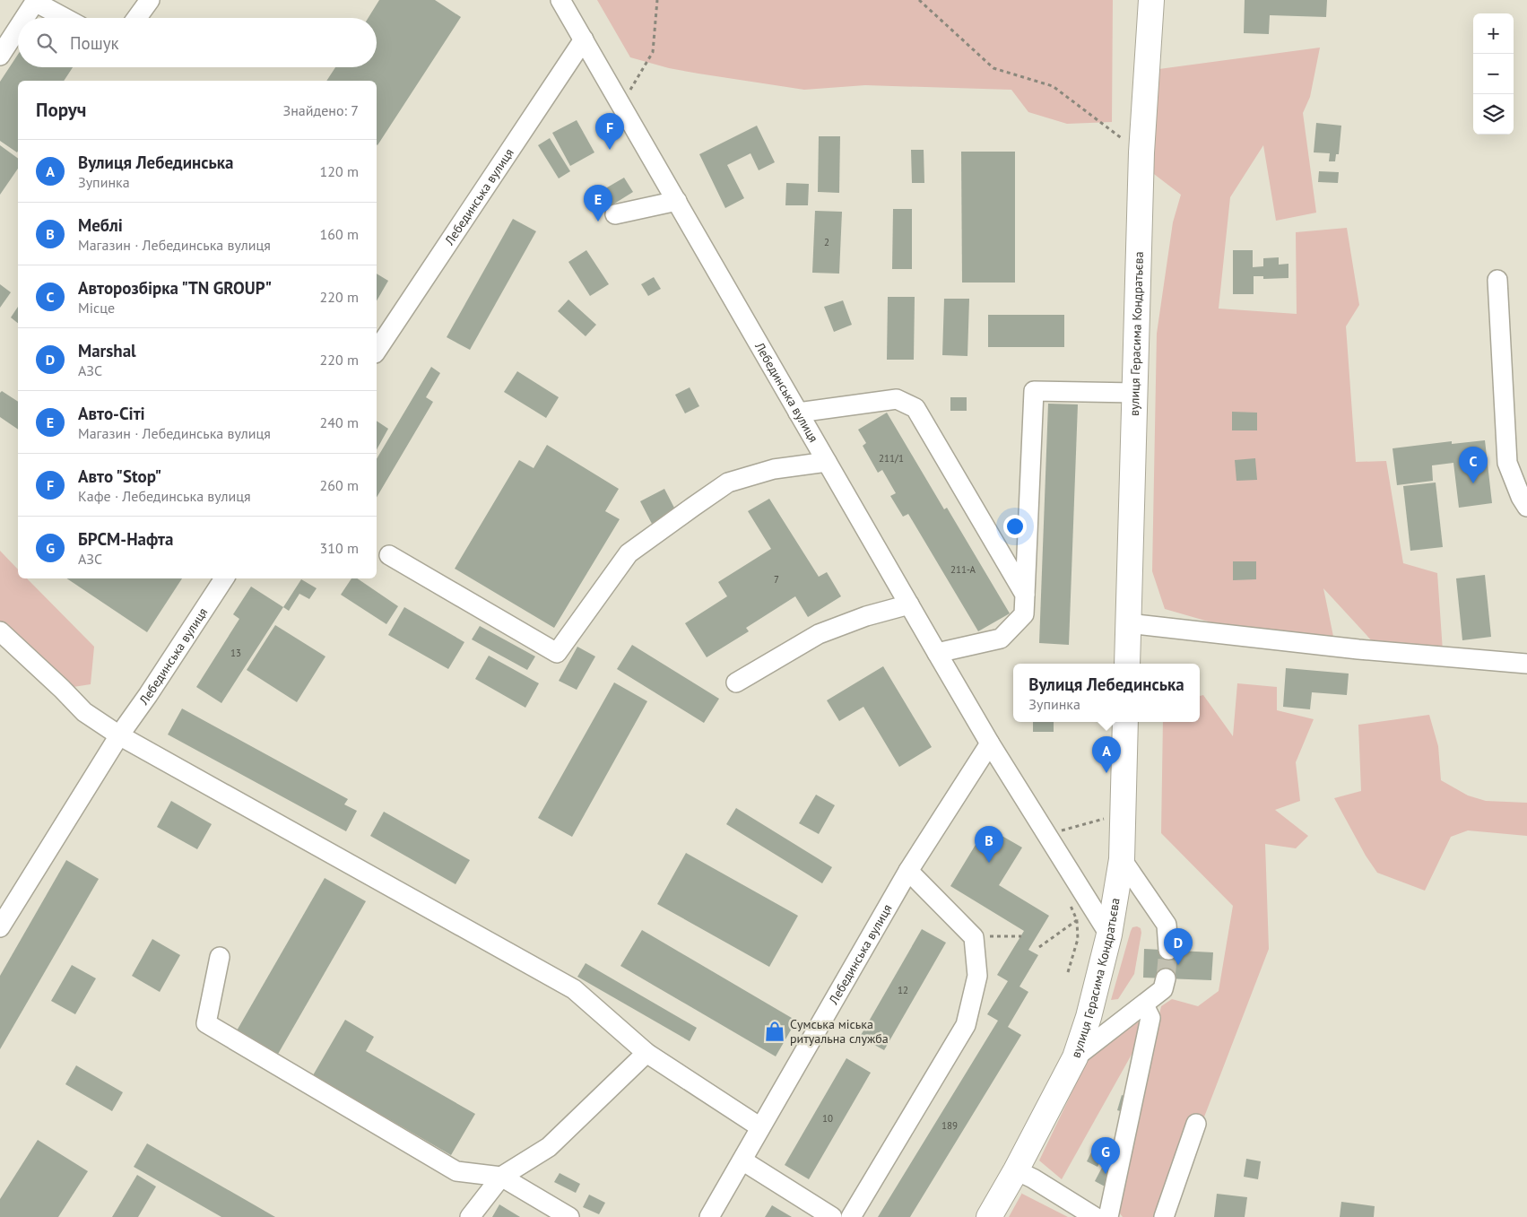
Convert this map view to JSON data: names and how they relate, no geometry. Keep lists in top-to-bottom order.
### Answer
{
  "streets": {
    "main road": ["вулиця Герасима Кондратьєва"],
    "street": ["Лебединська вулиця"]
  },
  "crossings": [
    ["Лебединська вулиця", "вулиця Герасима Кондратьєва"]
  ],
  "places": {
    "shop": ["Сумська міська ритуальна служба"]
  },
  "house_numbers": [
    "2",
    "211/1",
    "211-А",
    "7",
    "13",
    "12",
    "10",
    "189"
  ],
  "page": {
    "map_buttons": ["+", "−"],
    "search": "Пошук",
    "heading": ["Поруч", "Знайдено: 7"],
    "pins": [
      "F",
      "E",
      "C",
      "A",
      "B",
      "D",
      "G"
    ],
    "list": [
      {
        "mark": "A",
        "name": "Вулиця Лебединська",
        "note": "Зупинка",
        "value": "120 m"
      },
      {
        "mark": "B",
        "name": "Меблі",
        "note": "Магазин · Лебединська вулиця",
        "value": "160 m"
      },
      {
        "mark": "C",
        "name": "Авторозбірка \"TN GROUP\"",
        "note": "Місце",
        "value": "220 m"
      },
      {
        "mark": "D",
        "name": "Marshal",
        "note": "АЗС",
        "value": "220 m"
      },
      {
        "mark": "E",
        "name": "Авто-Сіті",
        "note": "Магазин · Лебединська вулиця",
        "value": "240 m"
      },
      {
        "mark": "F",
        "name": "Авто \"Stop\"",
        "note": "Кафе · Лебединська вулиця",
        "value": "260 m"
      },
      {
        "mark": "G",
        "name": "БРСМ-Нафта",
        "note": "АЗС",
        "value": "310 m"
      }
    ],
    "popup": ["Вулиця Лебединська", "Зупинка"]
  }
}
